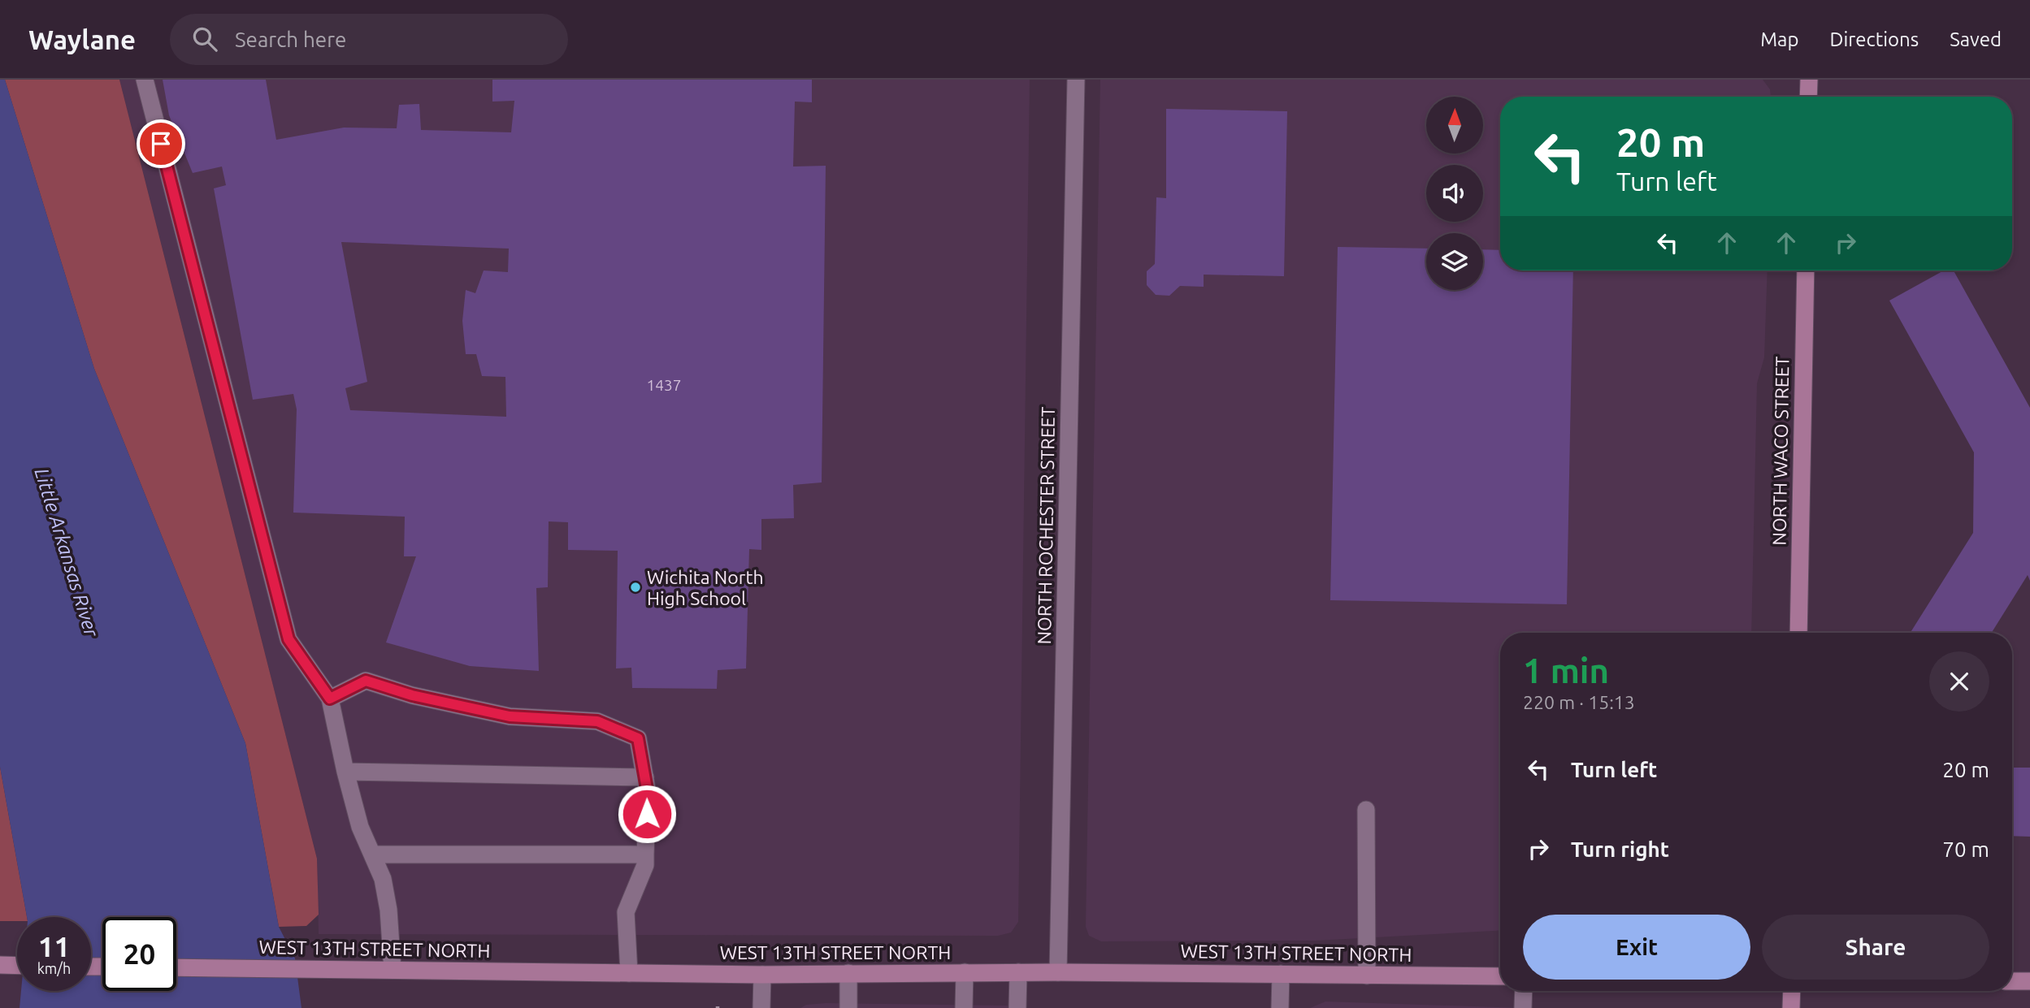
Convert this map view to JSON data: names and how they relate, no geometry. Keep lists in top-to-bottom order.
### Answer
{
  "streets": {
    "street": ["NORTH WACO STREET", "NORTH ROCHESTER STREET", "WEST 13TH STREET NORTH"]
  },
  "crossings": [
    ["NORTH ROCHESTER STREET", "WEST 13TH STREET NORTH"]
  ],
  "water": ["Little Arkansas River"],
  "places": ["Wichita North High School"],
  "house_numbers": ["1437"],
  "north": "top",
  "page": {
    "header": "Waylane",
    "search": "Search here",
    "nav": ["Map", "Directions", "Saved"],
    "turn": ["20 m", "Turn left"],
    "heading": ["1 min", "220 m · 15:13"],
    "list": [
      {
        "name": "Turn left",
        "value": "20 m"
      },
      {
        "name": "Turn right",
        "value": "70 m"
      }
    ],
    "buttons": ["Exit", "Share"],
    "speed": "11 km/h",
    "limit": "20"
  }
}
